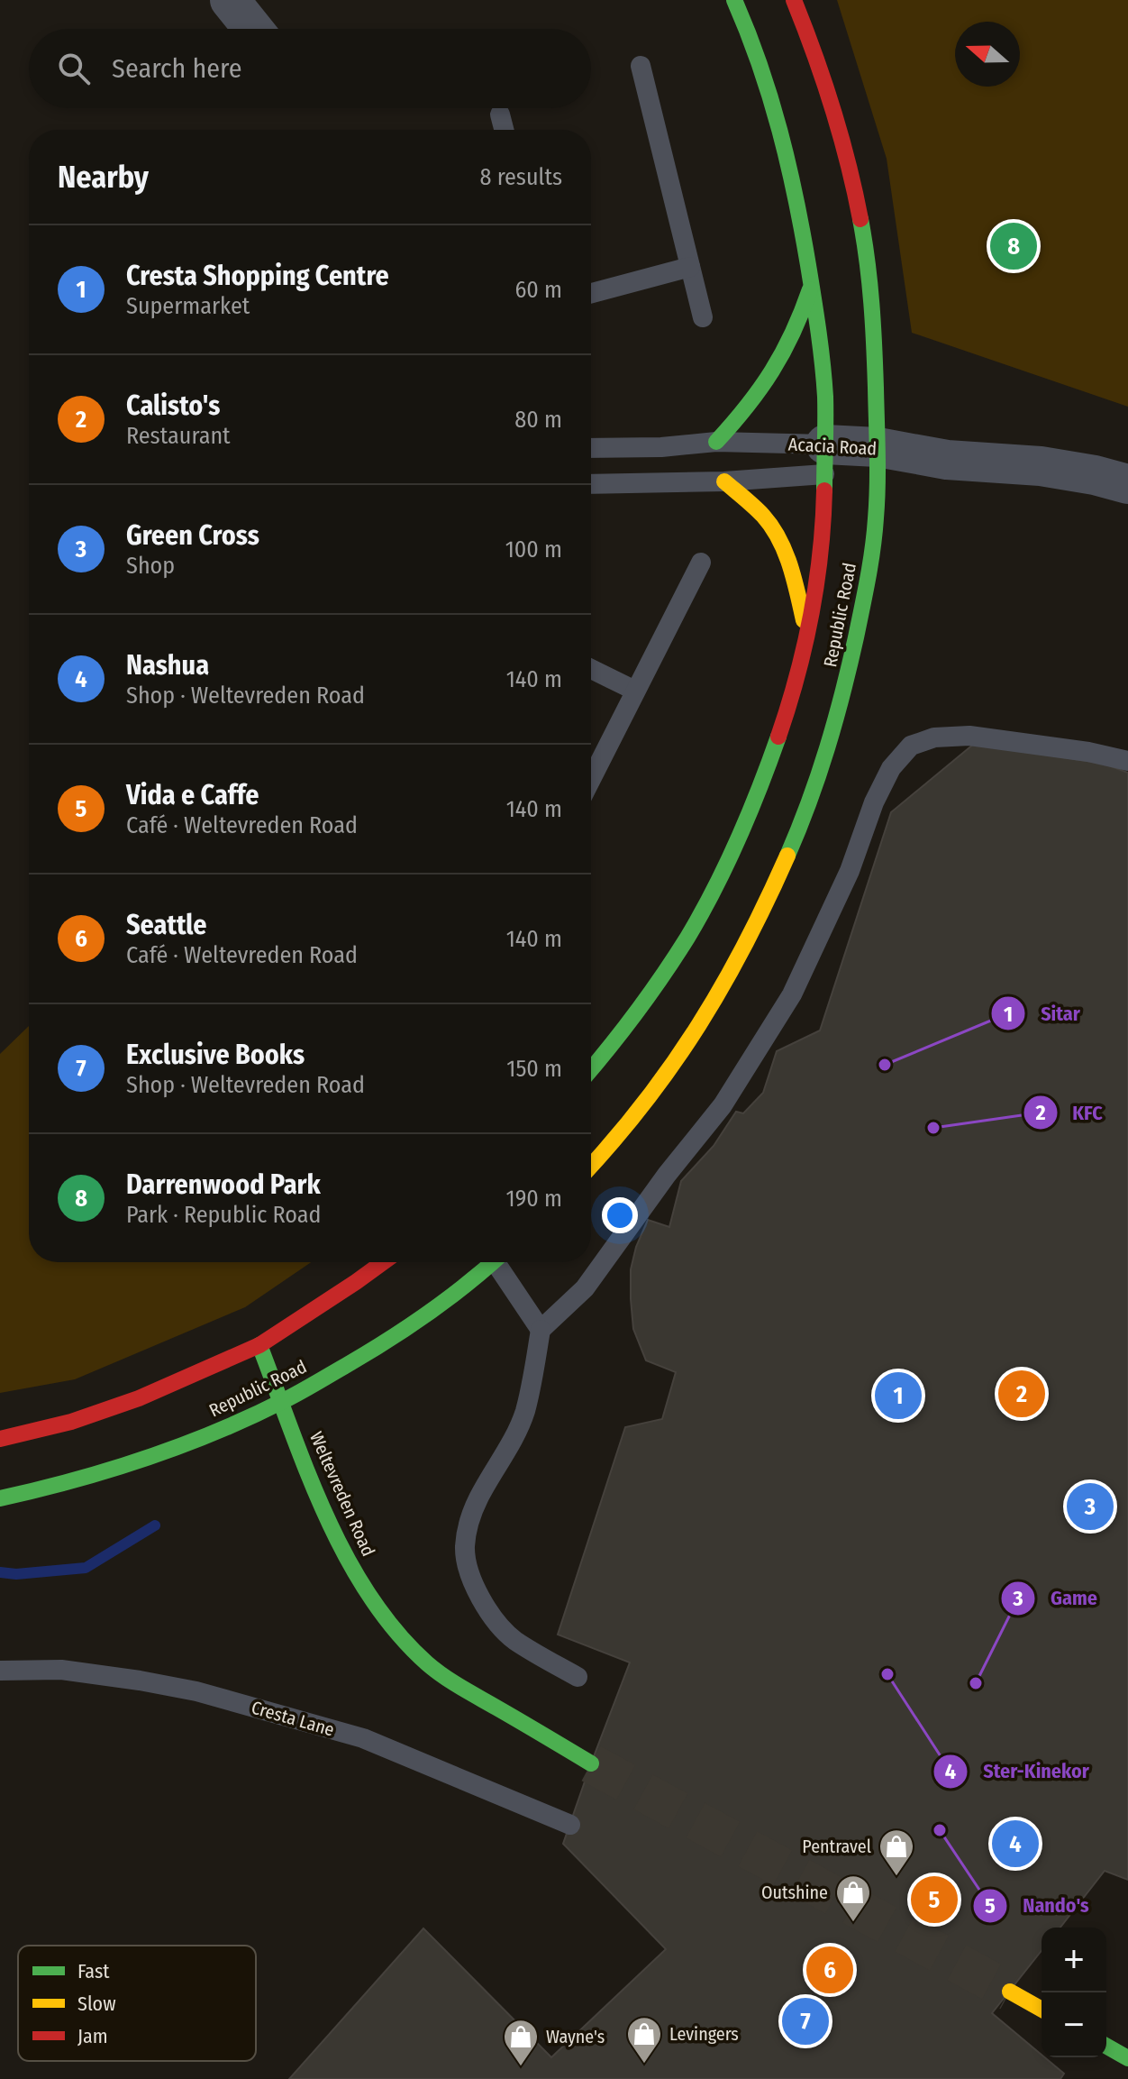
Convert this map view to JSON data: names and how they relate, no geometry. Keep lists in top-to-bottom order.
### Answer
{
  "streets": {
    "main road": ["Republic Road", "Weltevreden Road"],
    "street": ["Acacia Road"],
    "lane": ["Cresta Lane"]
  },
  "crossings": [
    ["Acacia Road", "Republic Road"],
    ["Republic Road", "Weltevreden Road"]
  ],
  "places": {
    "other": [
      "Sitar",
      "KFC",
      "Ster-Kinekor",
      "Game",
      "Nando's"
    ],
    "shop": [
      "Pentravel",
      "Outshine",
      "Levingers",
      "Wayne's"
    ]
  },
  "legend": ["Fast", "Slow", "Jam"],
  "north": "left",
  "page": {
    "search": "Search here",
    "heading": ["Nearby", "8 results"],
    "pins": [
      "8",
      "2",
      "1",
      "3",
      "4",
      "5",
      "6",
      "7"
    ],
    "list": [
      {
        "mark": "1",
        "name": "Cresta Shopping Centre",
        "note": "Supermarket",
        "value": "60 m"
      },
      {
        "mark": "2",
        "name": "Calisto's",
        "note": "Restaurant",
        "value": "80 m"
      },
      {
        "mark": "3",
        "name": "Green Cross",
        "note": "Shop",
        "value": "100 m"
      },
      {
        "mark": "4",
        "name": "Nashua",
        "note": "Shop · Weltevreden Road",
        "value": "140 m"
      },
      {
        "mark": "5",
        "name": "Vida e Caffe",
        "note": "Café · Weltevreden Road",
        "value": "140 m"
      },
      {
        "mark": "6",
        "name": "Seattle",
        "note": "Café · Weltevreden Road",
        "value": "140 m"
      },
      {
        "mark": "7",
        "name": "Exclusive Books",
        "note": "Shop · Weltevreden Road",
        "value": "150 m"
      },
      {
        "mark": "8",
        "name": "Darrenwood Park",
        "note": "Park · Republic Road",
        "value": "190 m"
      }
    ],
    "map_buttons": ["+", "−"]
  }
}
